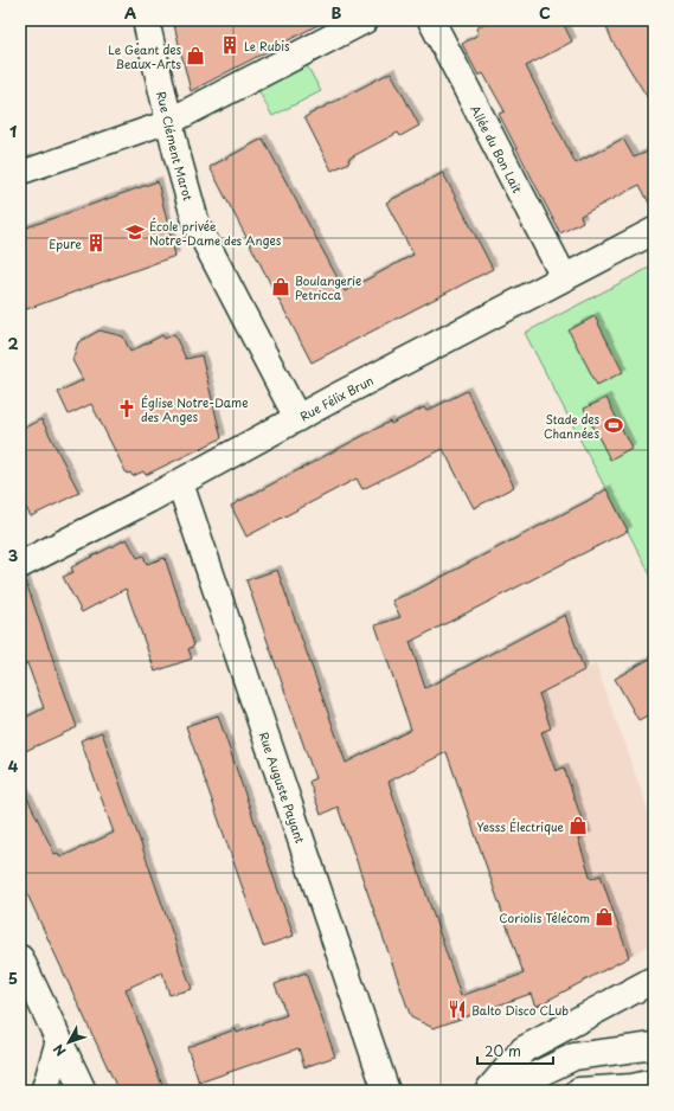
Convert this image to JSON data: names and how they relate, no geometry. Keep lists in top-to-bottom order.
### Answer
{
  "streets": {
    "street": [
      "Rue Clément Marot",
      "Allée du Bon Lait",
      "Rue Félix Brun",
      "Rue Auguste Payant"
    ]
  },
  "crossings": [
    ["Rue Clément Marot", "Rue Félix Brun"],
    ["Allée du Bon Lait", "Rue Félix Brun"],
    ["Rue Félix Brun", "Rue Auguste Payant"]
  ],
  "places": {
    "building": ["Le Rubis", "Epure"],
    "shop": [
      "Le Géant des Beaux-Arts",
      "Boulangerie Petricca",
      "Yesss Électrique",
      "Coriolis Télécom"
    ],
    "school or university": ["École privée Notre-Dame des Anges"],
    "church": ["Église Notre-Dame des Anges"],
    "sports": ["Stade des Channées"],
    "restaurant": ["Balto Disco CLub"]
  },
  "scale_bar": "20 m",
  "north": "bottom left",
  "grid": {
    "columns": ["A", "B", "C"],
    "rows": [
      "1",
      "2",
      "3",
      "4",
      "5"
    ]
  }
}
